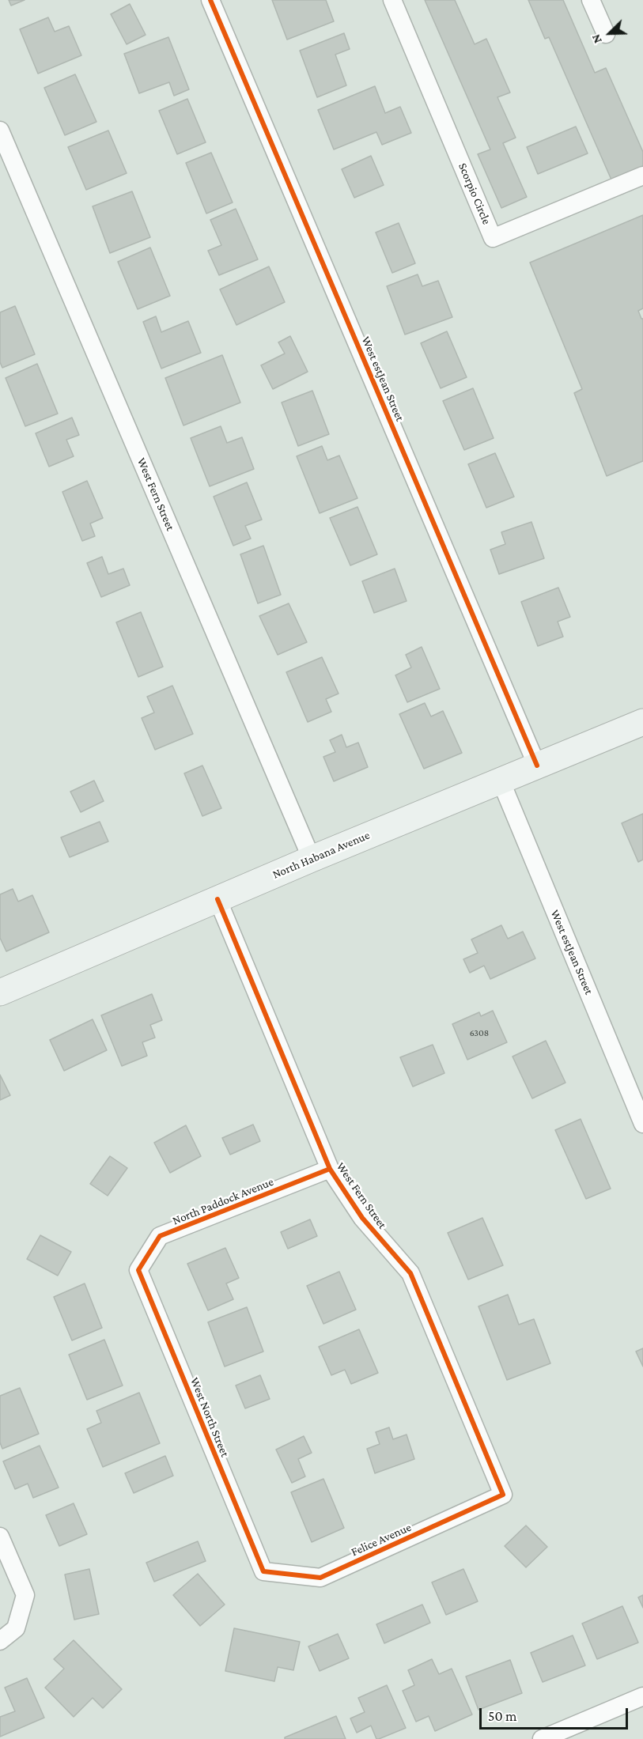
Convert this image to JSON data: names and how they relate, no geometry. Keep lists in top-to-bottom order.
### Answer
{
  "streets": {
    "street": [
      "Scorpio Circle",
      "West estJean Street",
      "West Fern Street",
      "North Habana Avenue",
      "North Paddock Avenue",
      "West North Street",
      "Felice Avenue"
    ]
  },
  "crossings": [
    ["West estJean Street", "North Habana Avenue"],
    ["West Fern Street", "North Habana Avenue"],
    ["West Fern Street", "North Paddock Avenue"],
    ["West Fern Street", "Felice Avenue"],
    ["North Paddock Avenue", "West North Street"],
    ["West North Street", "Felice Avenue"]
  ],
  "house_numbers": ["6308"],
  "scale_bar": "50 m",
  "north": "bottom left"
}
